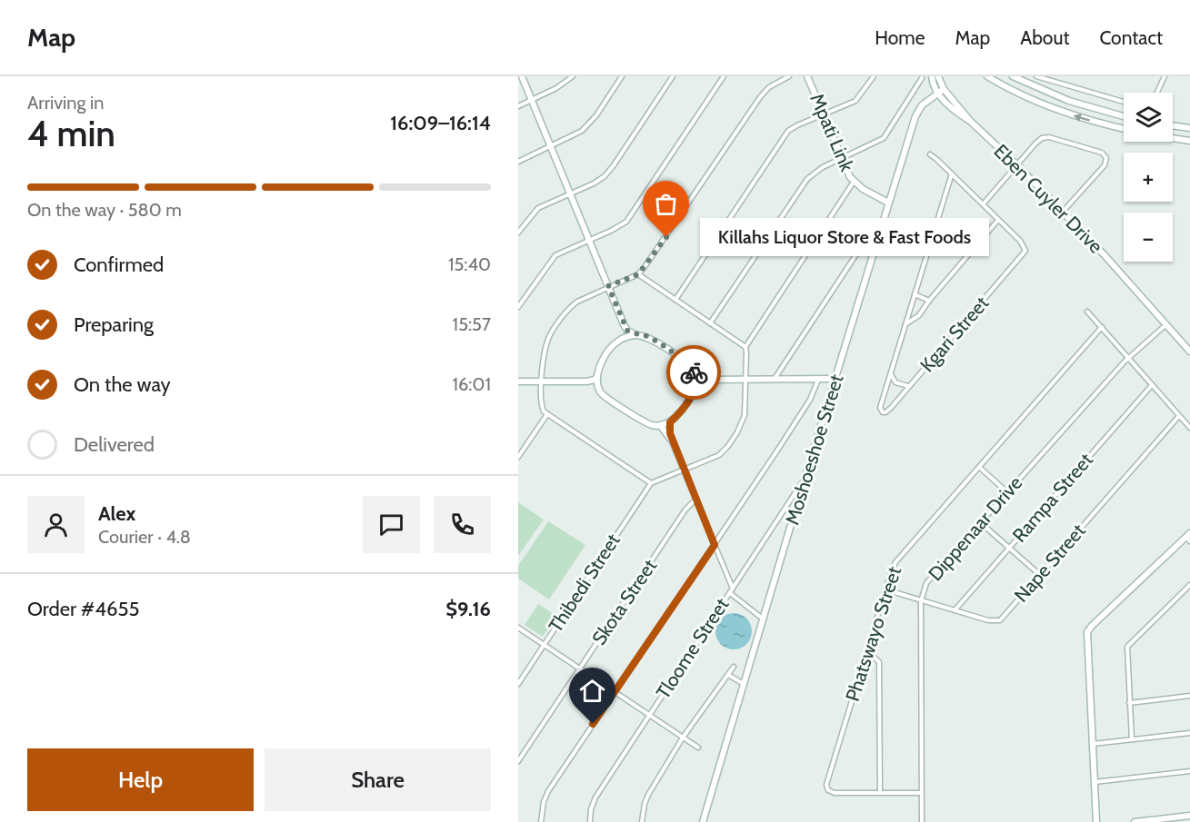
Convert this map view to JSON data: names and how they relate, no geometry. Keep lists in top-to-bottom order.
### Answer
{
  "streets": {
    "street": [
      "Mpati Link",
      "Eben Cuyler Drive",
      "Kgari Street",
      "Moshoeshoe Street",
      "Rampa Street",
      "Dippenaar Drive",
      "Nape Street",
      "Thibedi Street",
      "Skota Street",
      "Phatswayo Street",
      "Tloome Street"
    ]
  },
  "crossings": [
    ["Mpati Link", "Moshoeshoe Street"],
    ["Eben Cuyler Drive", "Moshoeshoe Street"],
    ["Eben Cuyler Drive", "Dippenaar Drive"],
    ["Moshoeshoe Street", "Tloome Street"],
    ["Rampa Street", "Nape Street"],
    ["Dippenaar Drive", "Nape Street"],
    ["Dippenaar Drive", "Phatswayo Street"],
    ["Nape Street", "Phatswayo Street"]
  ],
  "places": ["Killahs Liquor Store & Fast Foods"],
  "page": {
    "header": "Map",
    "nav": [
      "Home",
      "Map",
      "About",
      "Contact"
    ],
    "heading": ["4 min", "Arriving in", "16:09–16:14"],
    "panel": [
      "Alex",
      "Courier · 4.8",
      "Order #4655",
      "$9.16"
    ],
    "map_buttons": ["+", "−"],
    "bar": "On the way · 580 m",
    "bubble": "Killahs Liquor Store & Fast Foods",
    "list": [
      ["Confirmed", "15:40"],
      ["Preparing", "15:57"],
      ["On the way", "16:01"],
      "Delivered"
    ],
    "buttons": ["Help", "Share"]
  }
}
